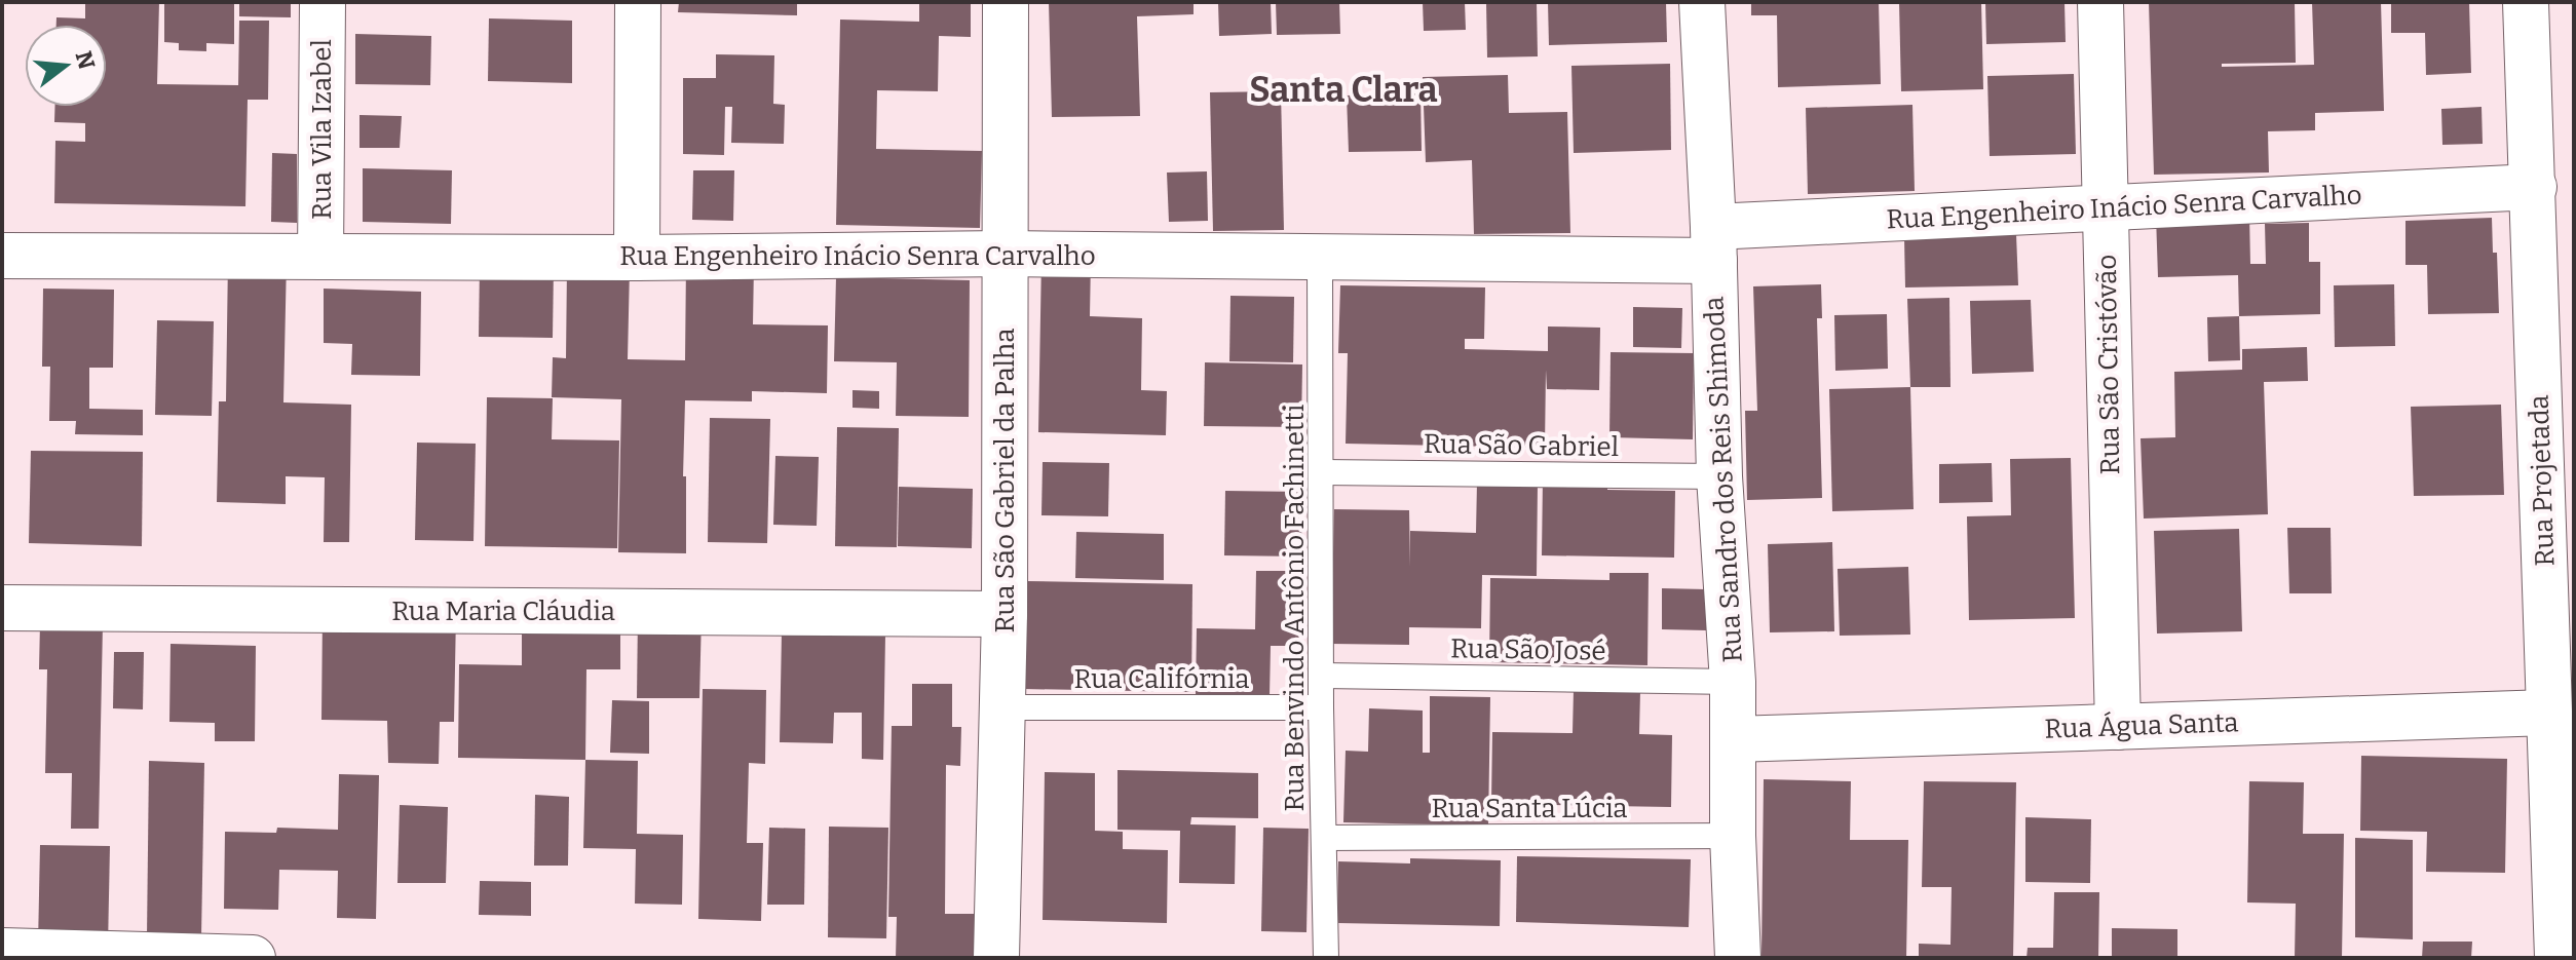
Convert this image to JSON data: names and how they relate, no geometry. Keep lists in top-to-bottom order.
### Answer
{
  "streets": {
    "street": [
      "Rua Vila Izabel",
      "Rua Engenheiro Inácio Senra Carvalho",
      "Rua São Cristóvão",
      "Rua Sandro dos Reis Shimoda",
      "Rua São Gabriel da Palha",
      "Rua Projetada",
      "Rua Maria Cláudia",
      "Rua Água Santa"
    ],
    "lane": [
      "Rua São Gabriel",
      "Rua Benvindo Antônio Fachinetti",
      "Rua São José",
      "Rua Califórnia",
      "Rua Santa Lúcia"
    ]
  },
  "crossings": [
    ["Rua Vila Izabel", "Rua Engenheiro Inácio Senra Carvalho"],
    ["Rua Engenheiro Inácio Senra Carvalho", "Rua São Cristóvão"],
    ["Rua Engenheiro Inácio Senra Carvalho", "Rua Sandro dos Reis Shimoda"],
    ["Rua Engenheiro Inácio Senra Carvalho", "Rua São Gabriel da Palha"],
    ["Rua Engenheiro Inácio Senra Carvalho", "Rua Projetada"],
    ["Rua Engenheiro Inácio Senra Carvalho", "Rua Benvindo Antônio Fachinetti"],
    ["Rua São Cristóvão", "Rua Água Santa"],
    ["Rua São Gabriel", "Rua Sandro dos Reis Shimoda"],
    ["Rua São Gabriel", "Rua Benvindo Antônio Fachinetti"],
    ["Rua Sandro dos Reis Shimoda", "Rua São José"],
    ["Rua Sandro dos Reis Shimoda", "Rua Água Santa"],
    ["Rua Sandro dos Reis Shimoda", "Rua Santa Lúcia"],
    ["Rua São Gabriel da Palha", "Rua Maria Cláudia"],
    ["Rua São Gabriel da Palha", "Rua Califórnia"],
    ["Rua Projetada", "Rua Água Santa"],
    ["Rua Benvindo Antônio Fachinetti", "Rua São José"],
    ["Rua Benvindo Antônio Fachinetti", "Rua Califórnia"],
    ["Rua Benvindo Antônio Fachinetti", "Rua Santa Lúcia"]
  ],
  "districts": ["Santa Clara"],
  "north": "right"
}
